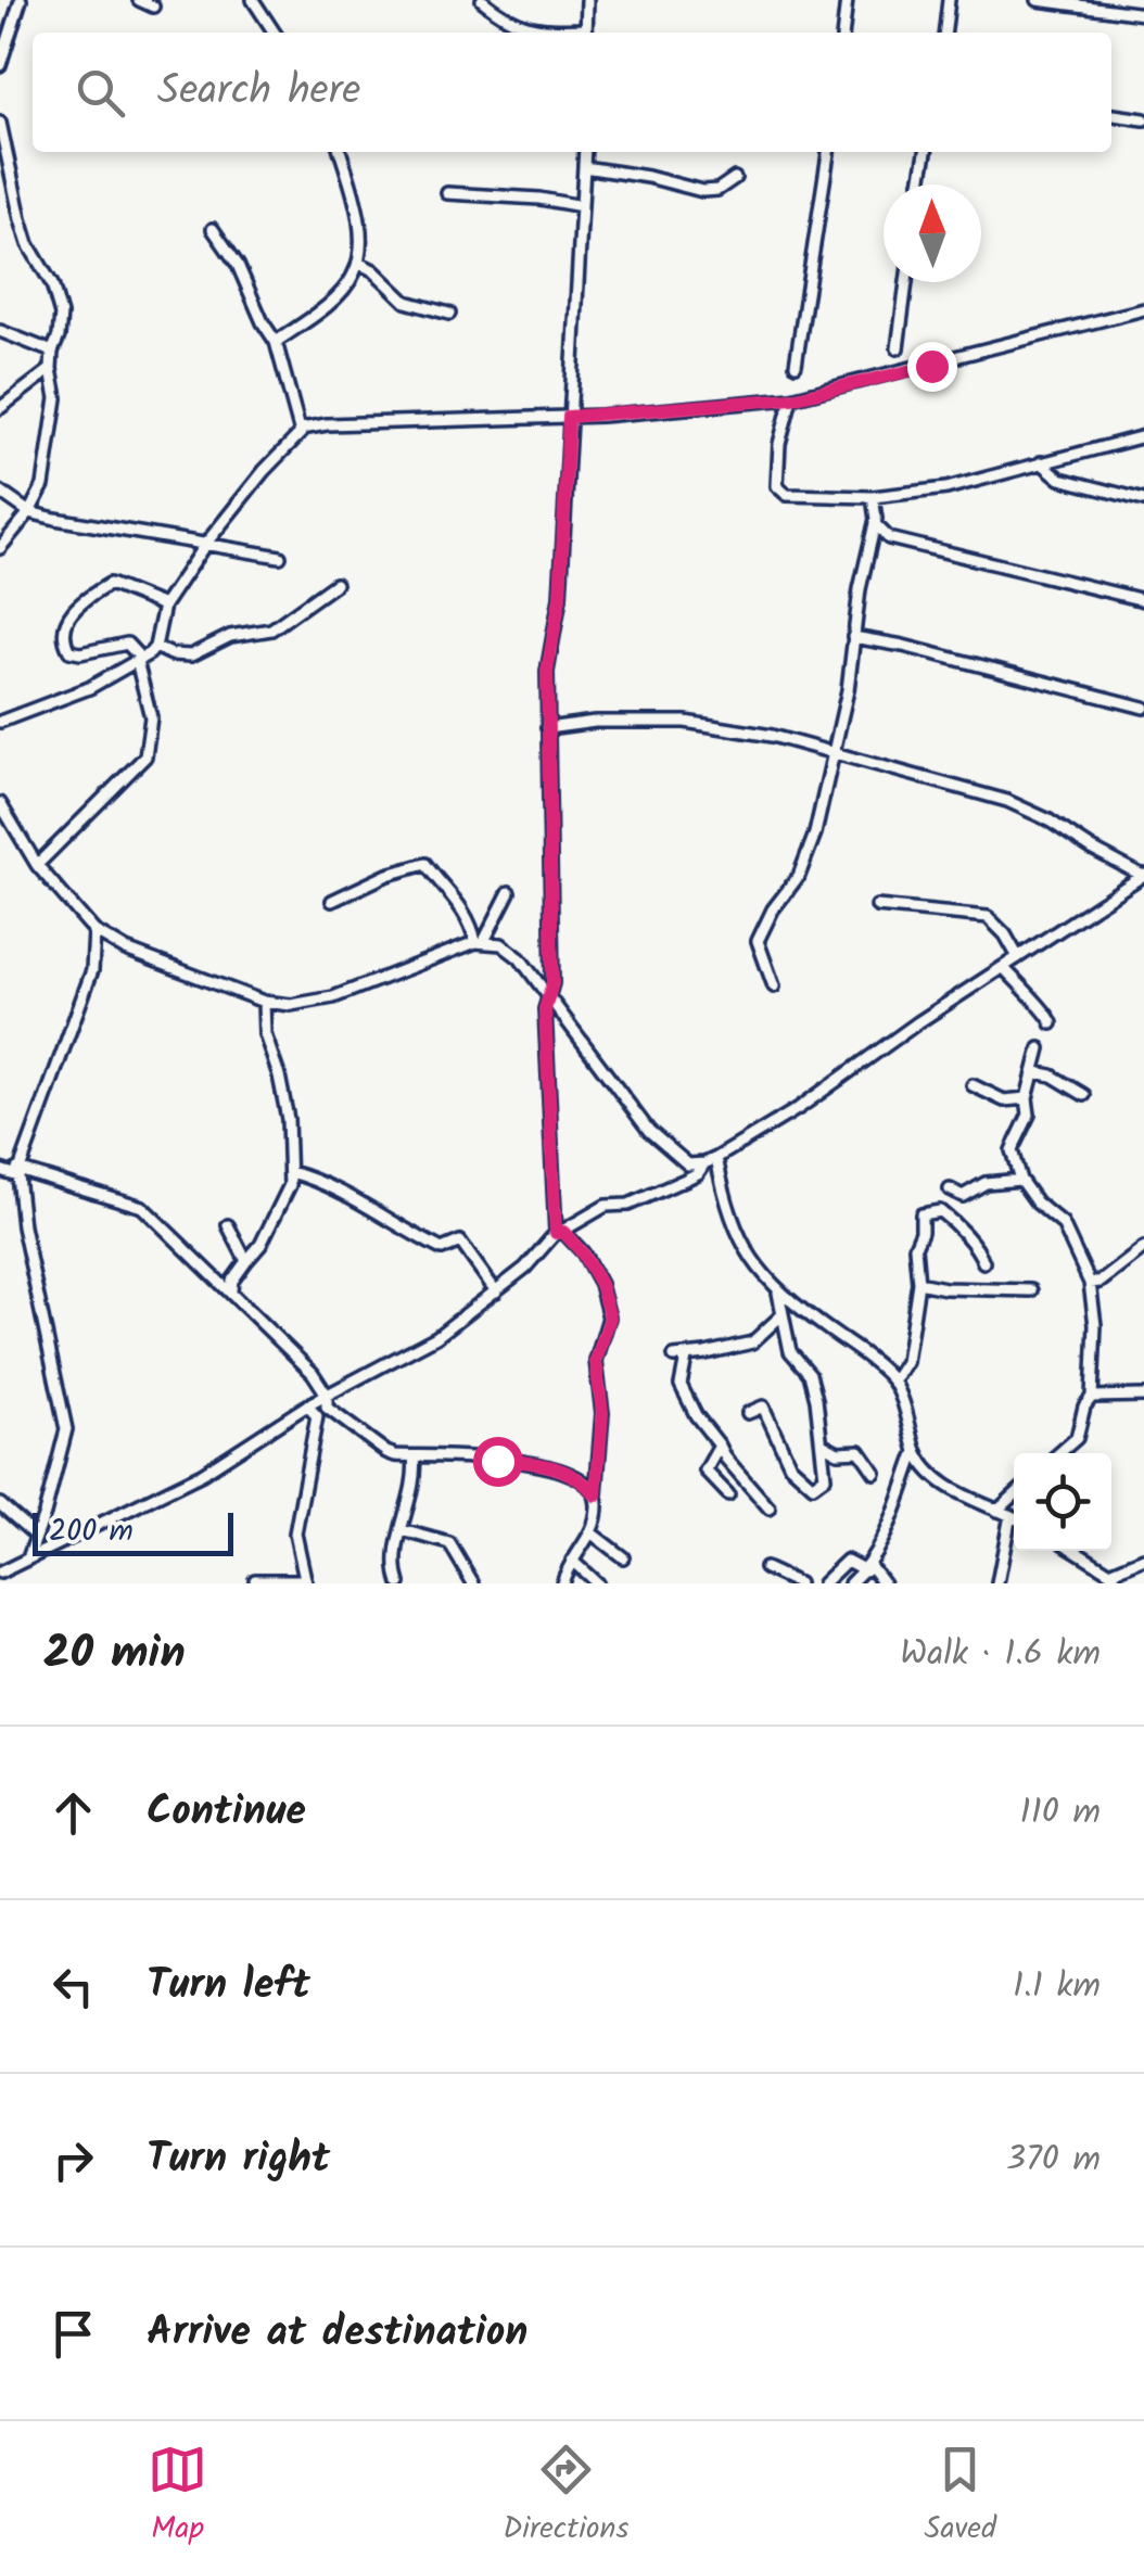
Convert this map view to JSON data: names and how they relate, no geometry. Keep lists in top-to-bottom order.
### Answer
{
  "scale_bar": "200 m",
  "north": "top",
  "page": {
    "search": "Search here",
    "scale": "200 m",
    "heading": ["20 min", "Walk · 1.6 km"],
    "list": [
      ["Continue", "110 m"],
      ["Turn left", "1.1 km"],
      ["Turn right", "370 m"],
      "Arrive at destination"
    ],
    "nav": ["Map", "Directions", "Saved"]
  }
}
